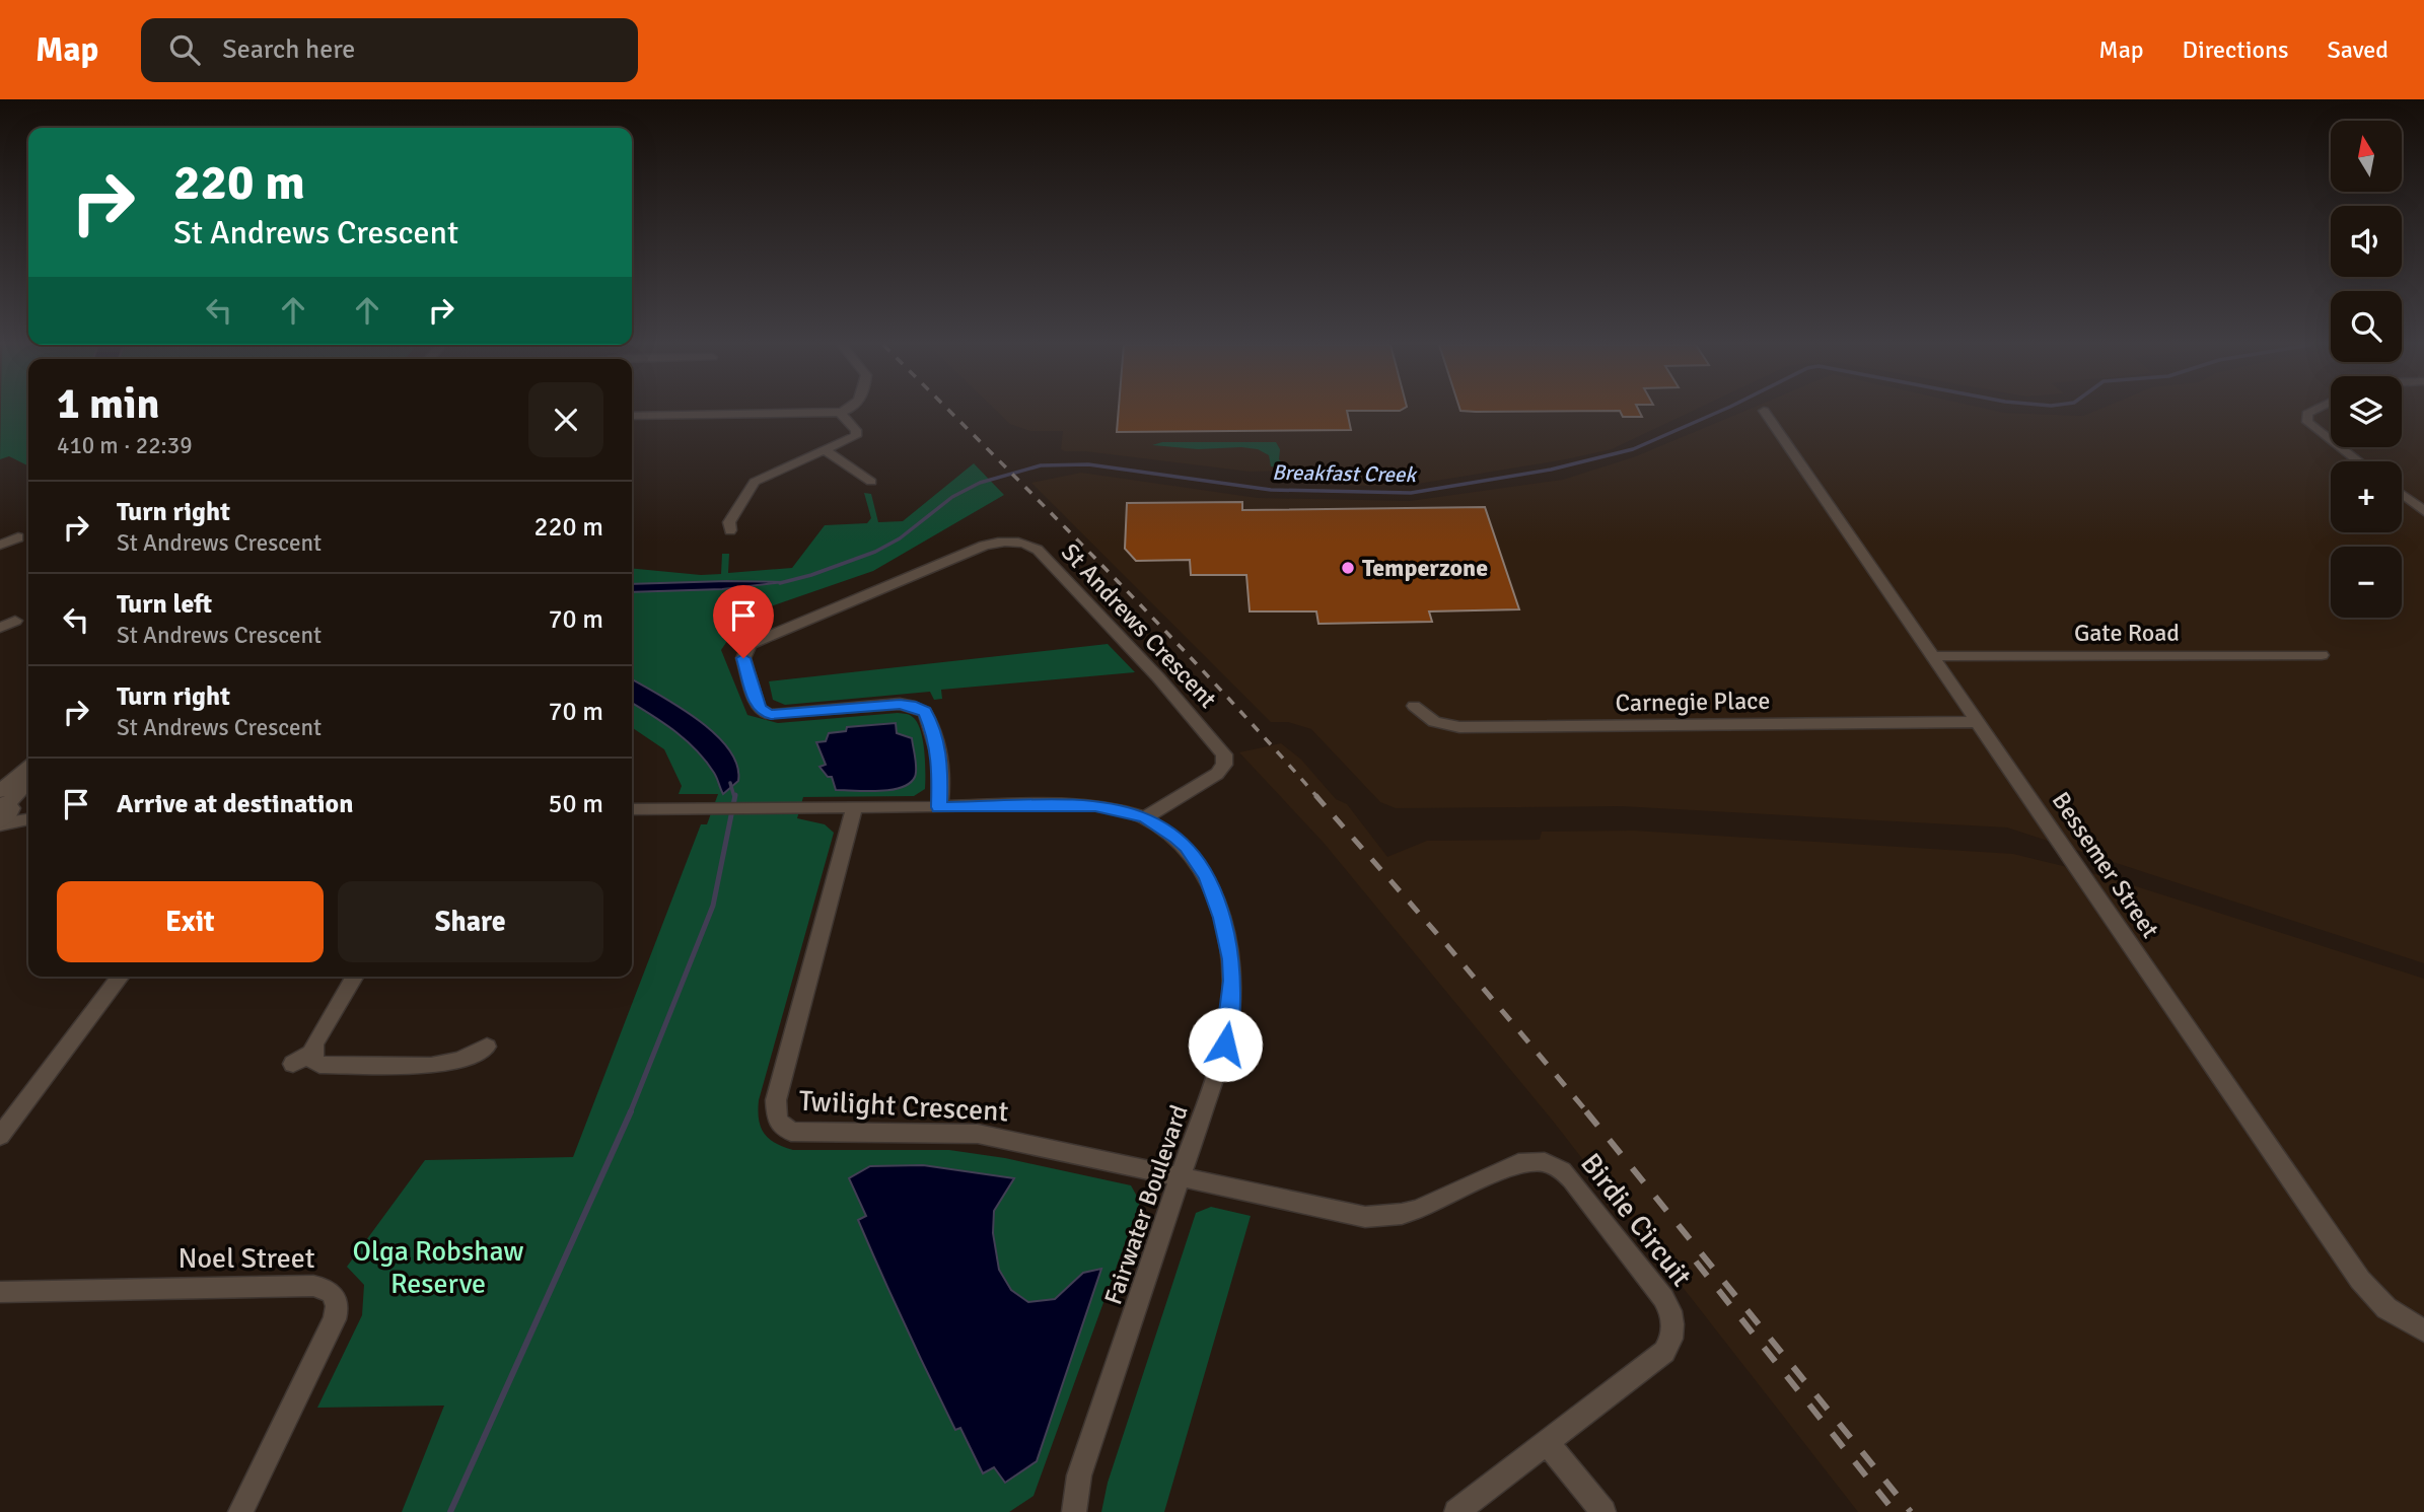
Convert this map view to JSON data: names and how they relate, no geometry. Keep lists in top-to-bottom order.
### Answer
{
  "streets": {
    "street": [
      "St Andrews Crescent",
      "Gate Road",
      "Carnegie Place",
      "Bessemer Street",
      "Twilight Crescent",
      "Fairwater Boulevard",
      "Birdie Circuit",
      "Noel Street"
    ]
  },
  "crossings": [
    ["St Andrews Crescent", "Fairwater Boulevard"],
    ["Gate Road", "Bessemer Street"],
    ["Carnegie Place", "Bessemer Street"],
    ["Twilight Crescent", "Fairwater Boulevard"],
    ["Twilight Crescent", "Birdie Circuit"],
    ["Fairwater Boulevard", "Birdie Circuit"]
  ],
  "water": ["Breakfast Creek"],
  "parks": ["Olga Robshaw Reserve"],
  "places": ["Temperzone"],
  "north": "top",
  "page": {
    "header": "Map",
    "search": "Search here",
    "nav": ["Map", "Directions", "Saved"],
    "map_buttons": ["+", "−"],
    "turn": ["220 m", "St Andrews Crescent"],
    "heading": ["1 min", "410 m · 22:39"],
    "list": [
      {
        "name": "Turn right",
        "note": "St Andrews Crescent",
        "value": "220 m"
      },
      {
        "name": "Turn left",
        "note": "St Andrews Crescent",
        "value": "70 m"
      },
      {
        "name": "Turn right",
        "note": "St Andrews Crescent",
        "value": "70 m"
      },
      {
        "name": "Arrive at destination",
        "value": "50 m"
      }
    ],
    "buttons": ["Exit", "Share"]
  }
}
